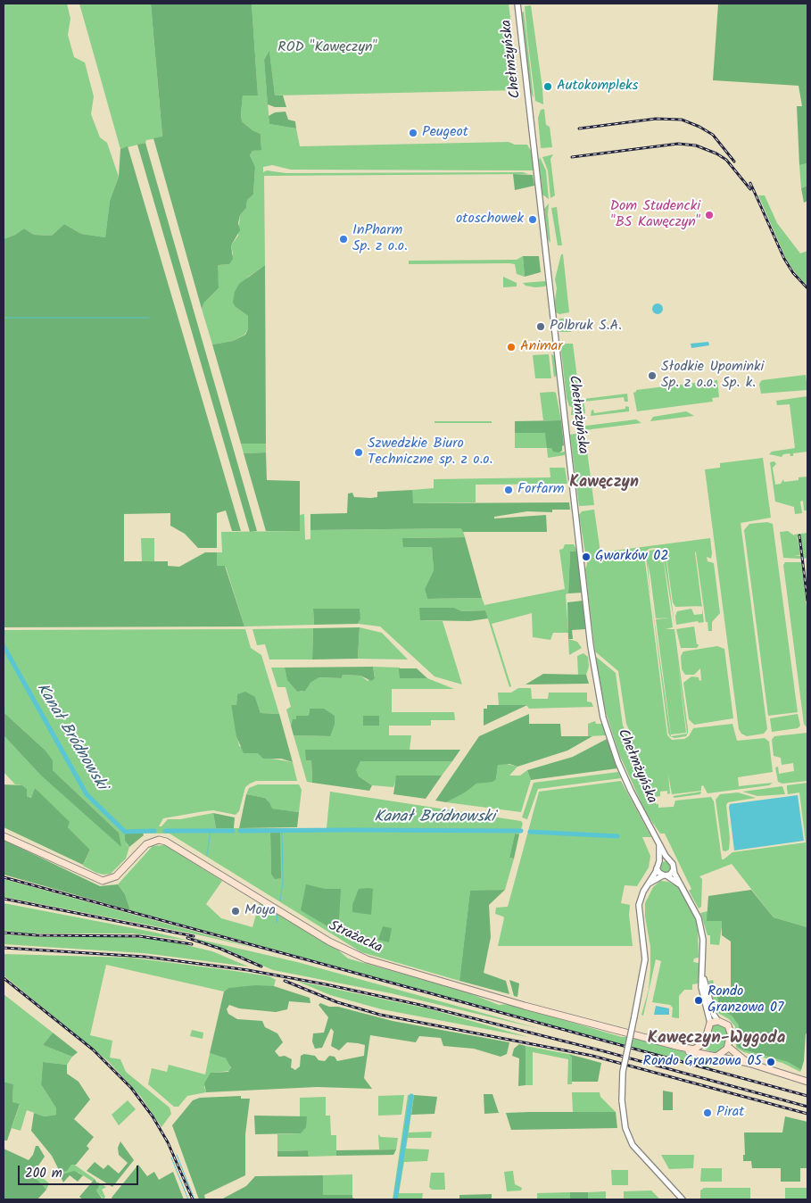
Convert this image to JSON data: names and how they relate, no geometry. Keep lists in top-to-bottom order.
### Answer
{
  "streets": {
    "main road": ["Strażacka"],
    "street": ["Chełmżyńska"]
  },
  "districts": ["Kawęczyn", "Kawęczyn-Wygoda"],
  "water": ["Kanał Bródnowski"],
  "parks": ["ROD \"Kawęczyn\""],
  "places": [
    "Autokompleks",
    "Peugeot",
    "Dom Studencki \"BS Kawęczyn\"",
    "otoschowek",
    "InPharm Sp. z o.o.",
    "Polbruk S.A.",
    "Animar",
    "Słodkie Upominki Sp. z o.o. Sp. k.",
    "Szwedzkie Biuro Techniczne sp. z o.o.",
    "Forfarm",
    "Gwarków 02",
    "Moya",
    "Rondo Granzowa 07",
    "Rondo Granzowa 05",
    "Pirat"
  ],
  "scale_bar": "200 m"
}
